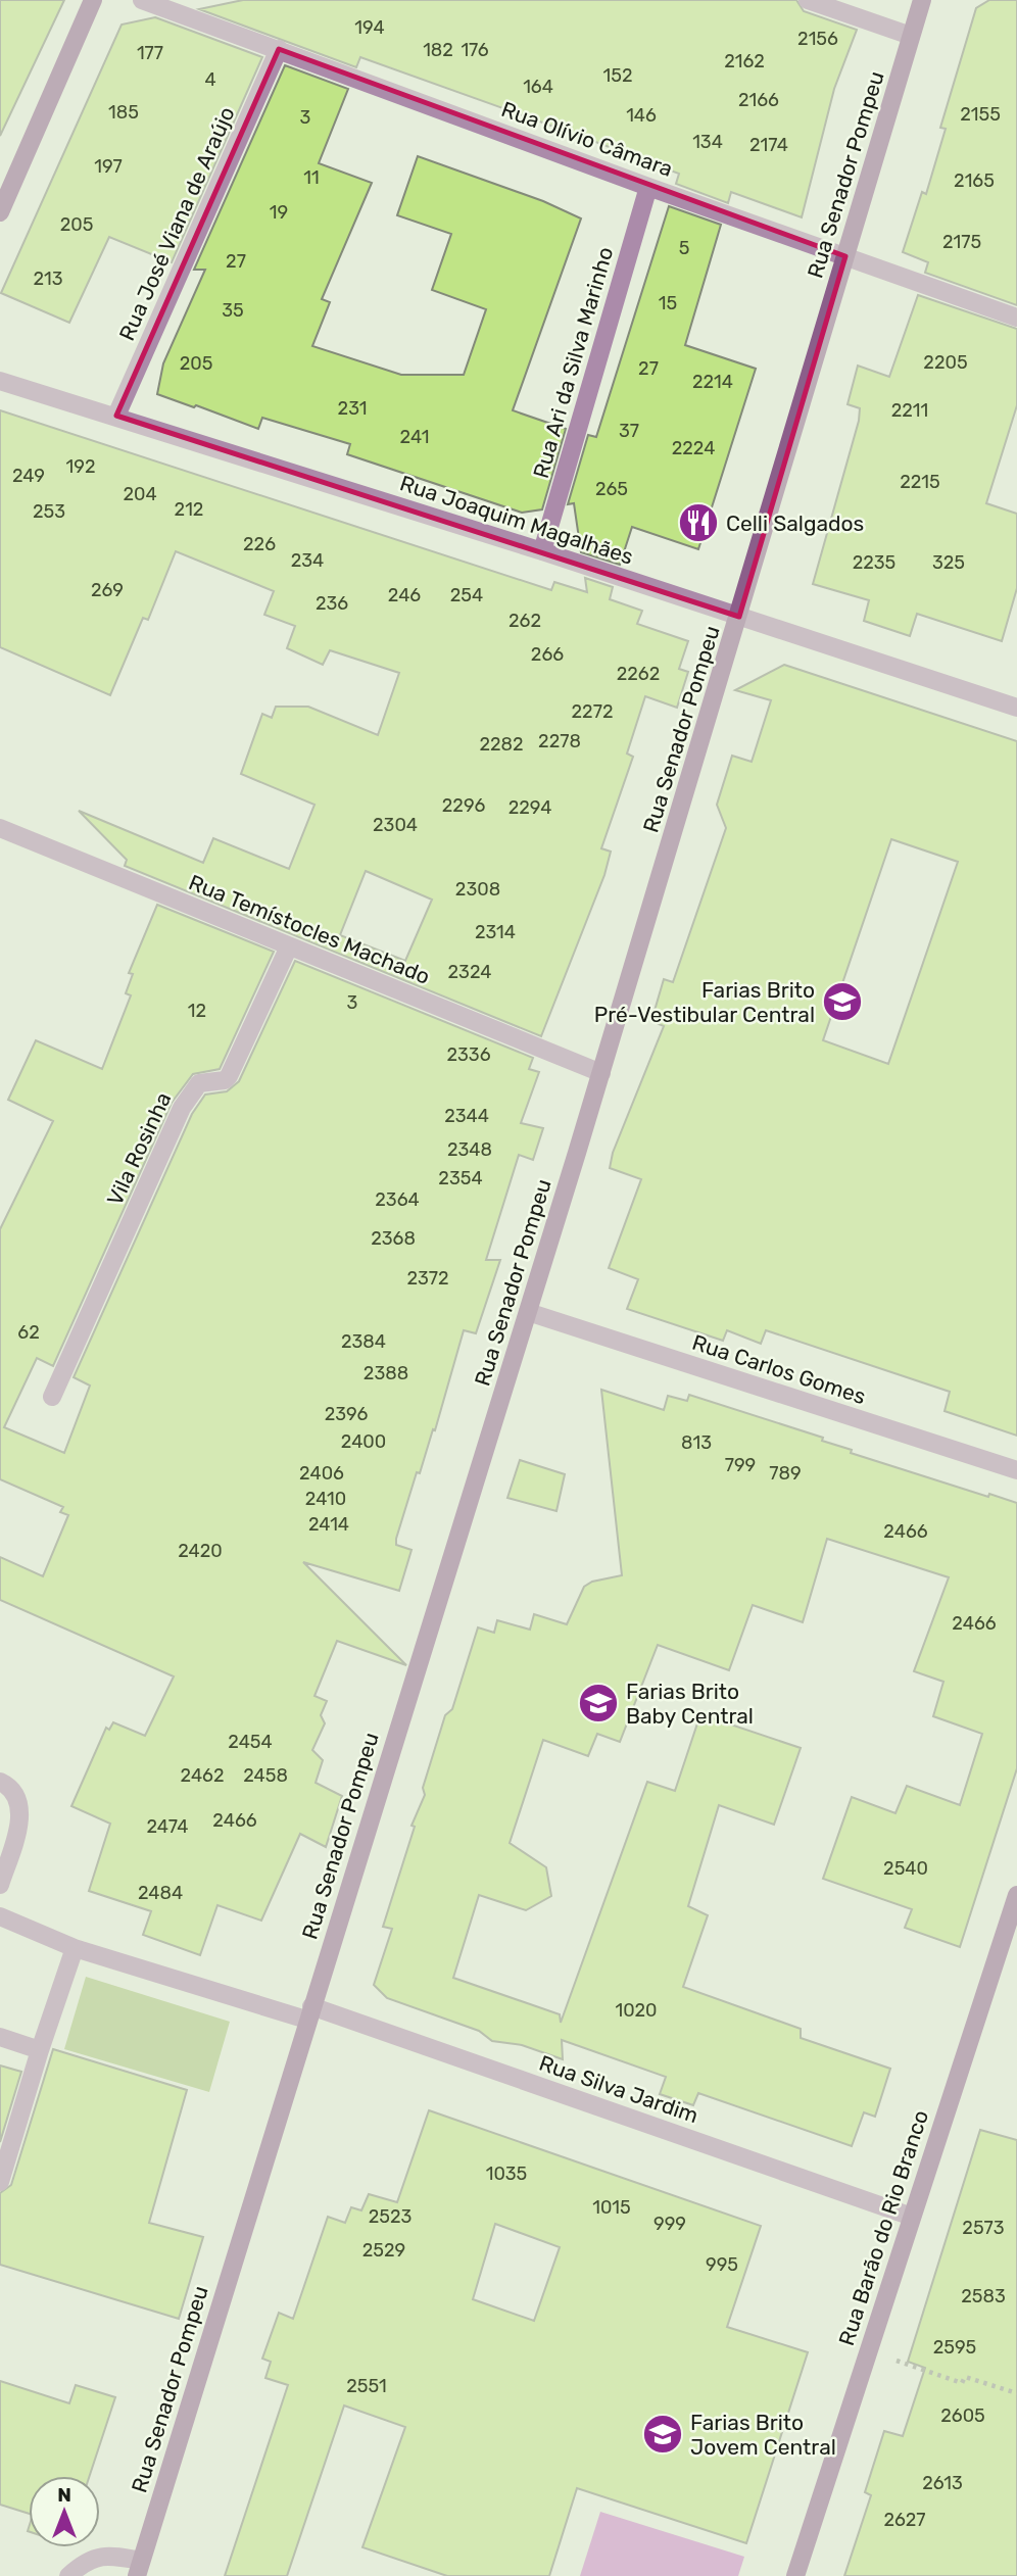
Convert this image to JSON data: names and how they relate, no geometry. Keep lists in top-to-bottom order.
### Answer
{
  "streets": {
    "street": [
      "Rua Olívio Câmara",
      "Rua Senador Pompeu",
      "Rua José Viana de Araújo",
      "Rua Ari da Silva Marinho",
      "Rua Joaquim Magalhães",
      "Rua Temístocles Machado",
      "Vila Rosinha",
      "Rua Carlos Gomes",
      "Rua Silva Jardim",
      "Rua Barão do Rio Branco"
    ]
  },
  "crossings": [
    ["Rua Olívio Câmara", "Rua Senador Pompeu"],
    ["Rua Olívio Câmara", "Rua José Viana de Araújo"],
    ["Rua Olívio Câmara", "Rua Ari da Silva Marinho"],
    ["Rua Senador Pompeu", "Rua Joaquim Magalhães"],
    ["Rua Senador Pompeu", "Rua Temístocles Machado"],
    ["Rua Senador Pompeu", "Rua Carlos Gomes"],
    ["Rua Senador Pompeu", "Rua Silva Jardim"],
    ["Rua José Viana de Araújo", "Rua Joaquim Magalhães"],
    ["Rua Ari da Silva Marinho", "Rua Joaquim Magalhães"],
    ["Rua Temístocles Machado", "Vila Rosinha"],
    ["Rua Silva Jardim", "Rua Barão do Rio Branco"]
  ],
  "places": {
    "restaurant": ["Celli Salgados"],
    "school or university": ["Farias Brito Pré-Vestibular Central", "Farias Brito Baby Central", "Farias Brito Jovem Central"]
  },
  "house_numbers": [
    "194",
    "2156",
    "182",
    "176",
    "177",
    "2162",
    "152",
    "4",
    "164",
    "2166",
    "185",
    "2155",
    "146",
    "3",
    "134",
    "2174",
    "197",
    "11",
    "2165",
    "19",
    "205",
    "2175",
    "5",
    "27",
    "213",
    "15",
    "35",
    "2205",
    "205",
    "27",
    "2214",
    "231",
    "2211",
    "37",
    "241",
    "2224",
    "192",
    "249",
    "2215",
    "265",
    "204",
    "212",
    "253",
    "226",
    "234",
    "2235",
    "325",
    "269",
    "246",
    "254",
    "236",
    "262",
    "266",
    "2262",
    "2272",
    "2278",
    "2282",
    "2296",
    "2294",
    "2304",
    "2308",
    "2314",
    "2324",
    "3",
    "12",
    "2336",
    "2344",
    "2348",
    "2354",
    "2364",
    "2368",
    "2372",
    "62",
    "2384",
    "2388",
    "2396",
    "2400",
    "813",
    "799",
    "2406",
    "789",
    "2410",
    "2414",
    "2466",
    "2420",
    "2466",
    "2454",
    "2462",
    "2458",
    "2466",
    "2474",
    "2540",
    "2484",
    "1020",
    "1035",
    "1015",
    "2523",
    "999",
    "2573",
    "2529",
    "995",
    "2583",
    "2595",
    "2551",
    "2605",
    "2613",
    "2627"
  ],
  "north": "top"
}
